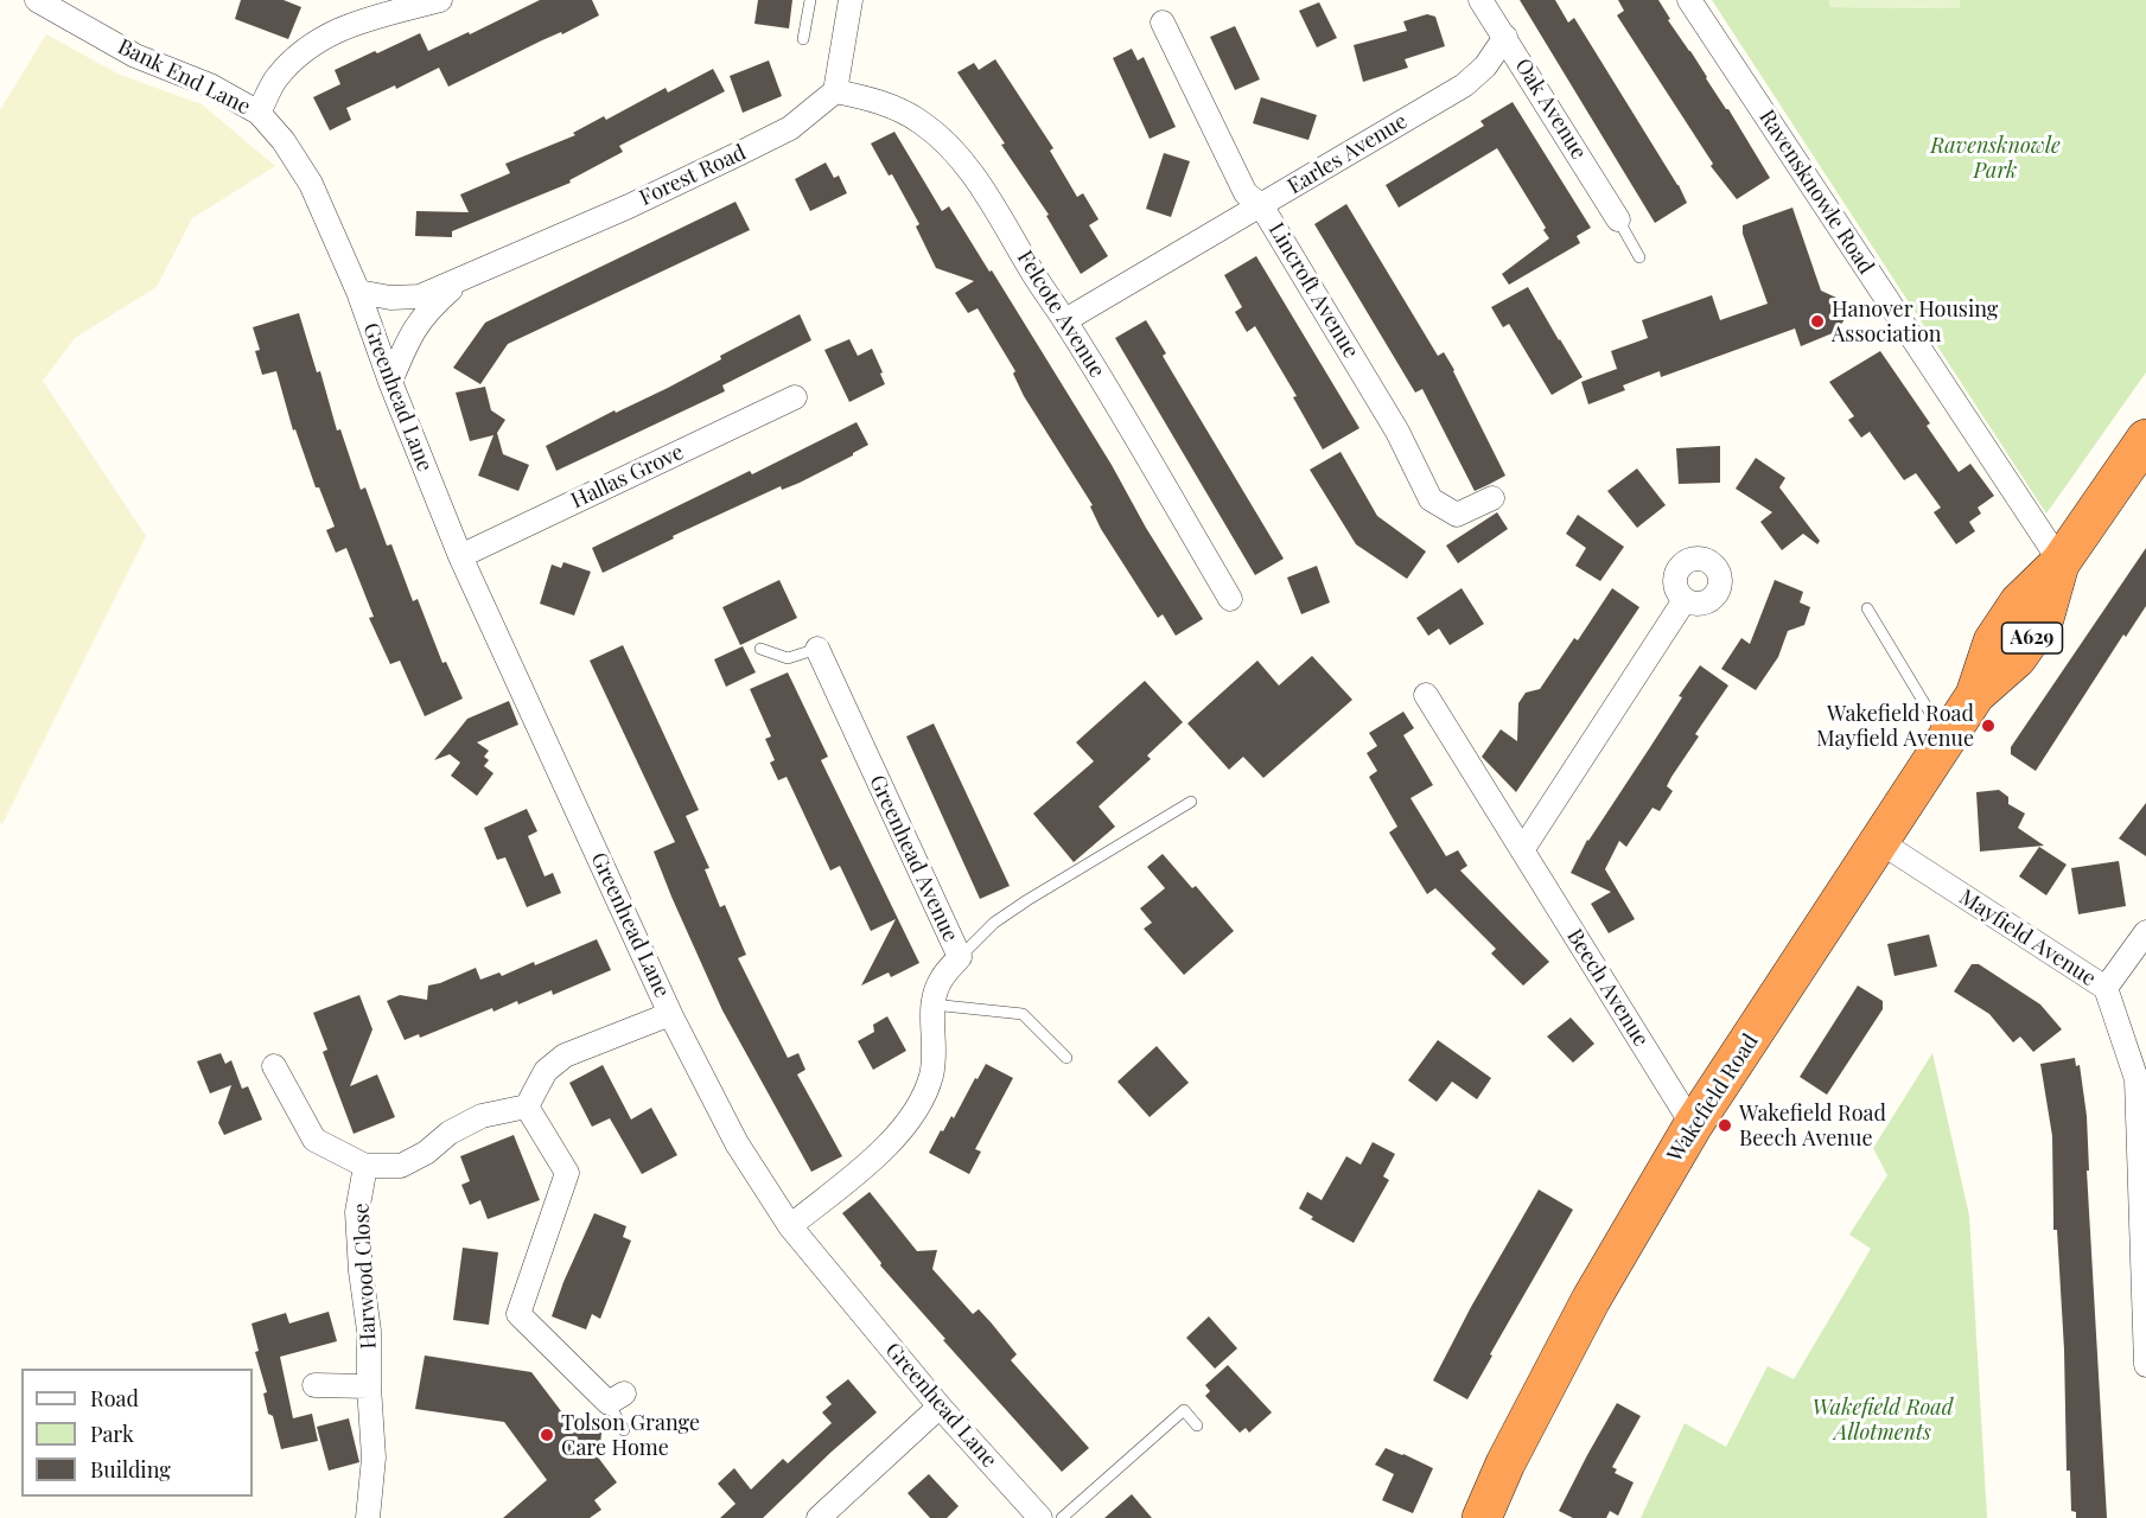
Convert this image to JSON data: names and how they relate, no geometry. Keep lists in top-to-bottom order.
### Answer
{
  "streets": {
    "highway": ["A629", "Wakefield Road"],
    "street": [
      "Bank End Lane",
      "Oak Avenue",
      "Earles Avenue",
      "Forest Road",
      "Ravensknowle Road",
      "Lincroft Avenue",
      "Felcote Avenue",
      "Greenhead Lane",
      "Hallas Grove",
      "Greenhead Avenue",
      "Mayfield Avenue",
      "Beech Avenue",
      "Harwood Close"
    ]
  },
  "crossings": [
    ["Bank End Lane", "Greenhead Lane"],
    ["Oak Avenue", "Earles Avenue"],
    ["Earles Avenue", "Lincroft Avenue"],
    ["Earles Avenue", "Felcote Avenue"],
    ["Forest Road", "Felcote Avenue"],
    ["Forest Road", "Greenhead Lane"],
    ["Ravensknowle Road", "Wakefield Road"],
    ["Greenhead Lane", "Hallas Grove"],
    ["Greenhead Lane", "Greenhead Avenue"],
    ["Mayfield Avenue", "Wakefield Road"],
    ["Beech Avenue", "Wakefield Road"]
  ],
  "parks": ["Ravensknowle Park", "Wakefield Road Allotments"],
  "places": [
    "Hanover Housing Association",
    "Wakefield Road Mayfield Avenue",
    "Wakefield Road Beech Avenue",
    "Tolson Grange Care Home"
  ],
  "legend": ["Road", "Park", "Building"]
}
